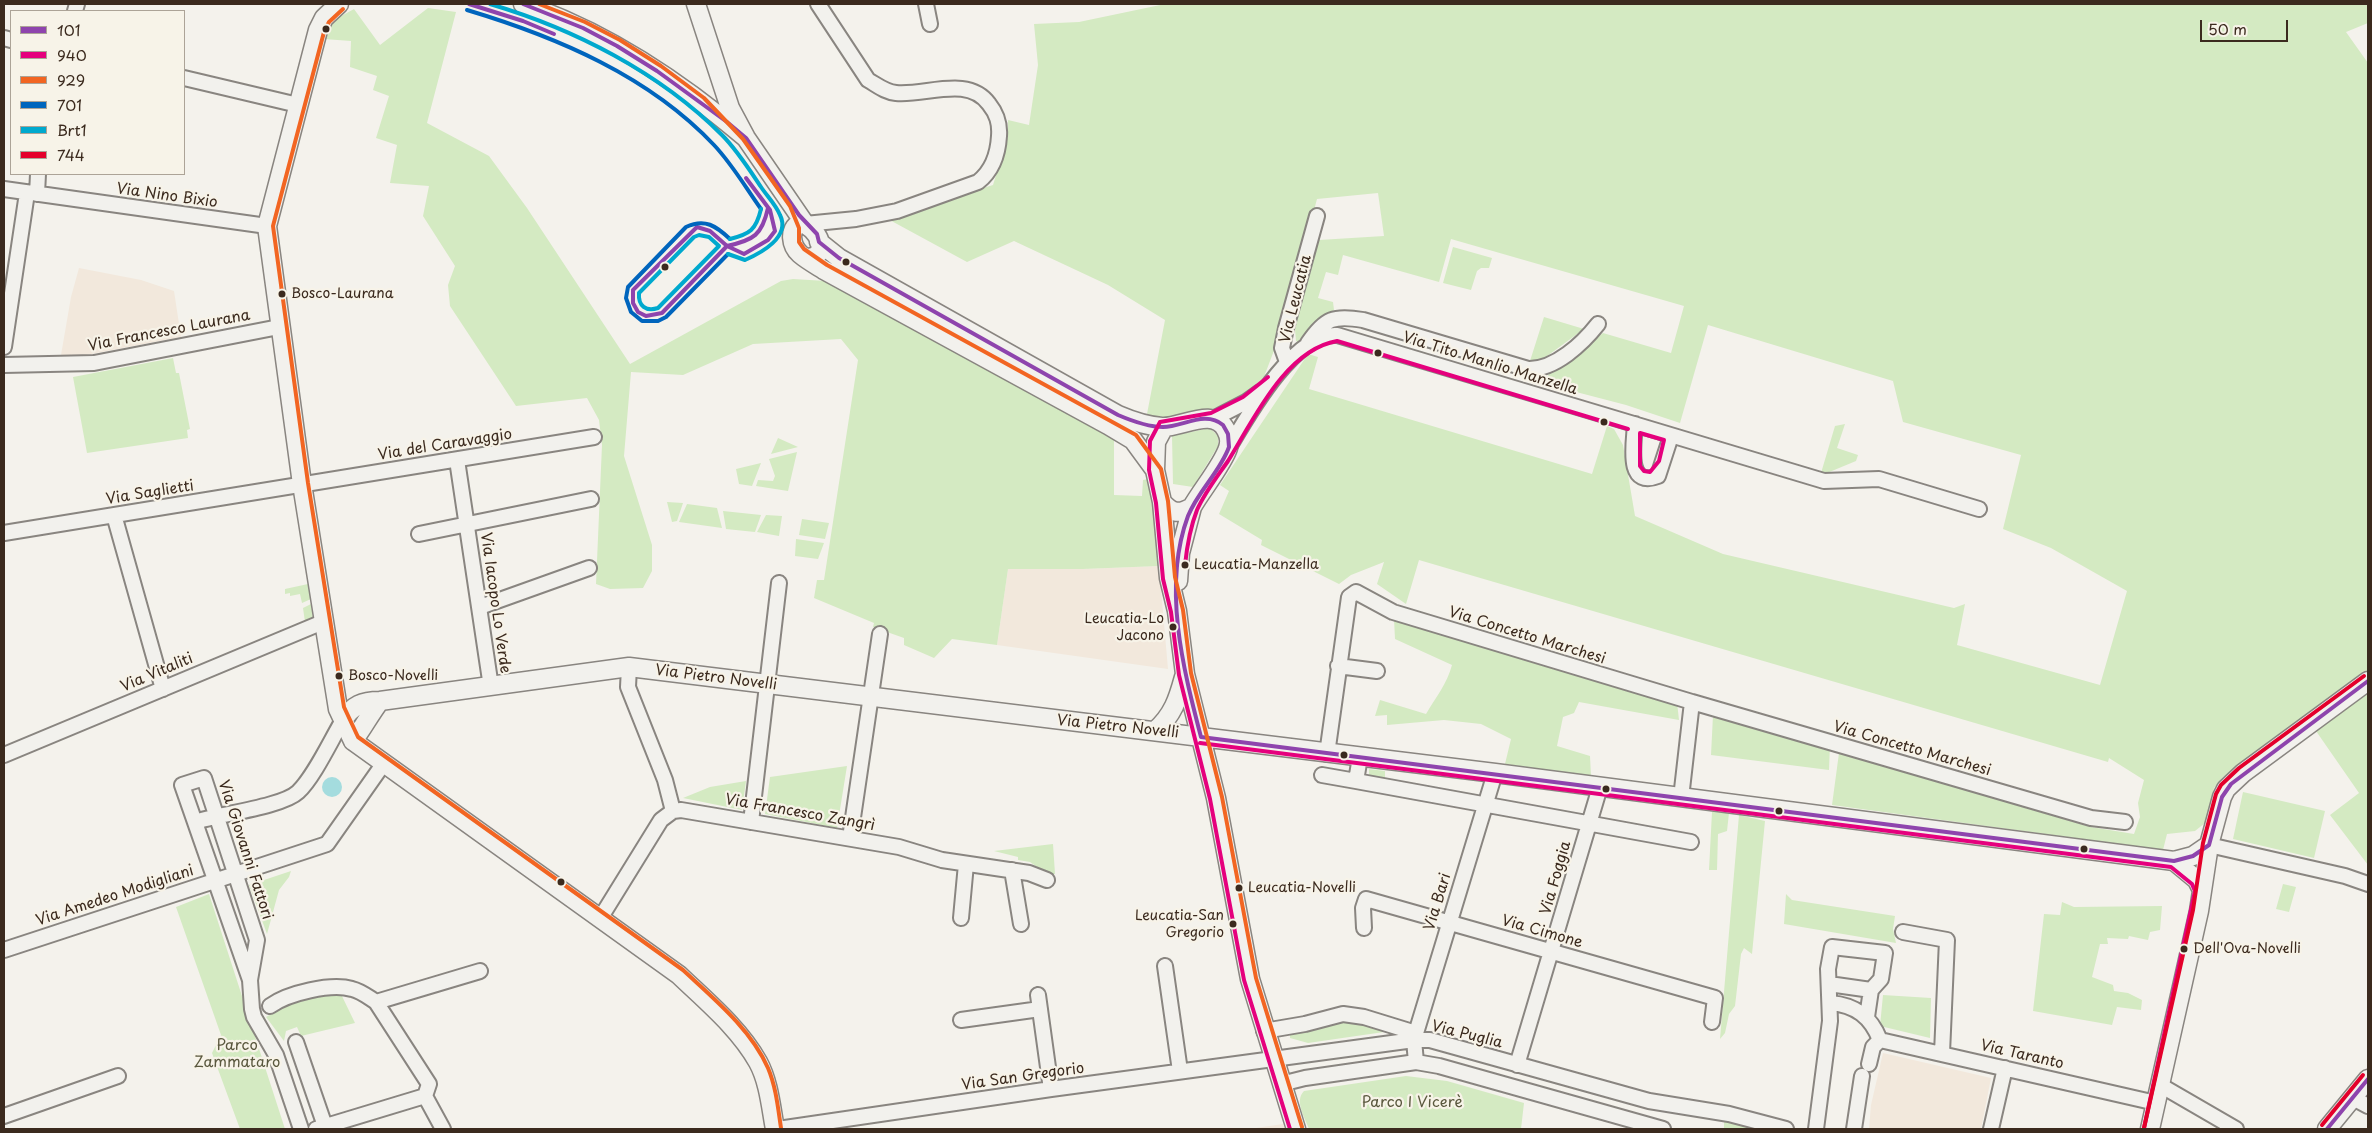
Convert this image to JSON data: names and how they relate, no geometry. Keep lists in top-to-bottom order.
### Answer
{
  "streets": {
    "main road": ["Via Pietro Novelli"],
    "street": [
      "Via Nino Bixio",
      "Via Leucatia",
      "Via Francesco Laurana",
      "Via Tito Manlio Manzella",
      "Via del Caravaggio",
      "Via Saglietti",
      "Via Iacopo Lo Verde",
      "Via Concetto Marchesi",
      "Via Vitaliti",
      "Via Francesco Zangrì",
      "Via Giovanni Fattori",
      "Via Foggia",
      "Via Amedeo Modigliani",
      "Via Bari",
      "Via Cimone",
      "Via Puglia",
      "Via Taranto",
      "Via San Gregorio"
    ]
  },
  "crossings": [
    ["Via del Caravaggio", "Via Saglietti"],
    ["Via del Caravaggio", "Via Iacopo Lo Verde"],
    ["Via Iacopo Lo Verde", "Via Pietro Novelli"],
    ["Via Pietro Novelli", "Via Foggia"],
    ["Via Pietro Novelli", "Via Bari"],
    ["Via Giovanni Fattori", "Via Amedeo Modigliani"],
    ["Via Foggia", "Via Cimone"],
    ["Via Foggia", "Via Puglia"],
    ["Via Bari", "Via Cimone"],
    ["Via Bari", "Via Puglia"],
    ["Via Puglia", "Via San Gregorio"]
  ],
  "parks": ["Parco Zammataro", "Parco I Vicerè"],
  "places": [
    "Bosco-Laurana",
    "Leucatia-Manzella",
    "Leucatia-Lo Jacono",
    "Bosco-Novelli",
    "Leucatia-Novelli",
    "Leucatia-San Gregorio",
    "Dell'Ova-Novelli"
  ],
  "lines": [
    "transit line 101",
    "transit line 929",
    "transit line Brt1",
    "transit line 701",
    "transit line 940",
    "transit line 744"
  ],
  "legend": [
    "101",
    "940",
    "929",
    "701",
    "Brt1",
    "744"
  ],
  "scale_bar": "50 m"
}
